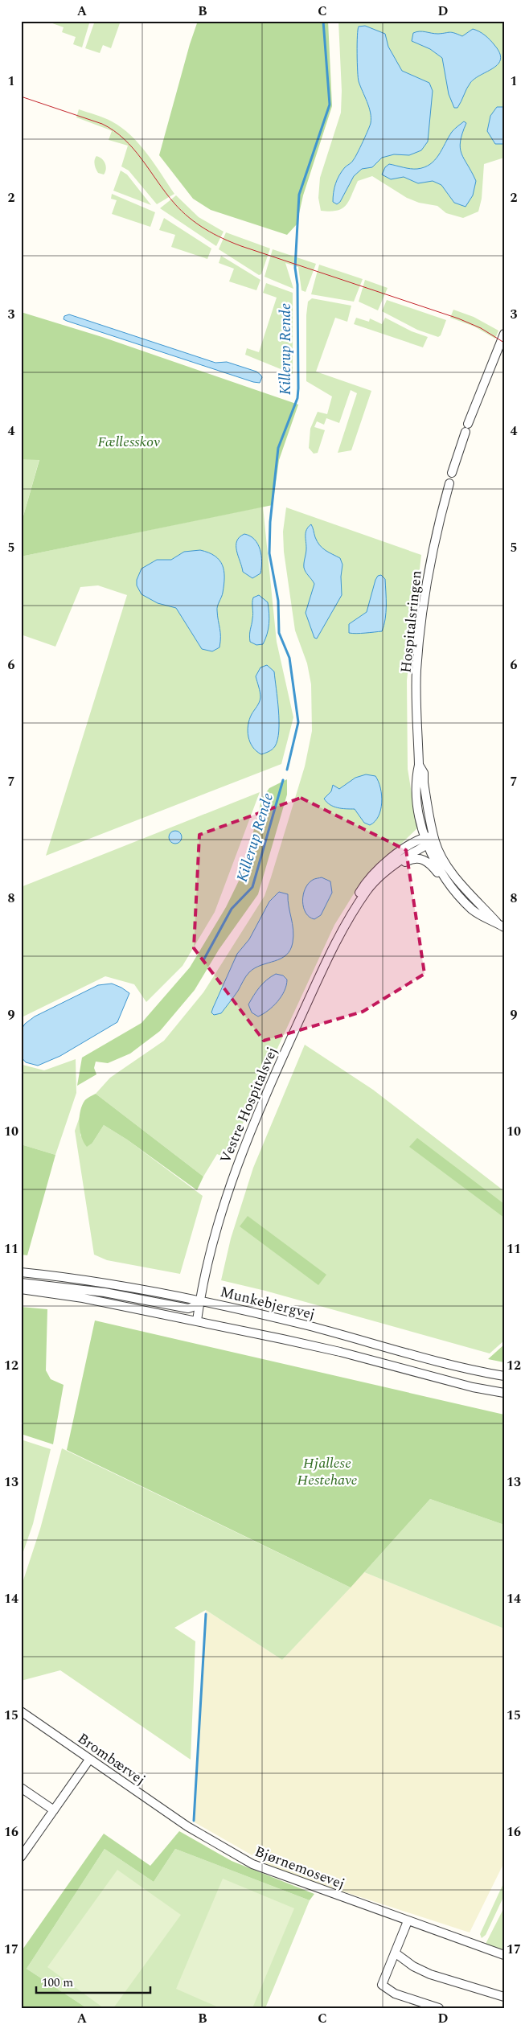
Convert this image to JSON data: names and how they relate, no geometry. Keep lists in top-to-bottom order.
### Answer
{
  "streets": {
    "street": [
      "Hospitalsringen",
      "Vestre Hospitalsvej",
      "Munkebjergvej",
      "Brombærvej",
      "Bjørnemosevej"
    ]
  },
  "crossings": [
    ["Hospitalsringen", "Vestre Hospitalsvej"],
    ["Vestre Hospitalsvej", "Munkebjergvej"],
    ["Brombærvej", "Bjørnemosevej"]
  ],
  "water": ["Killerup Rende"],
  "parks": ["Fællesskov", "Hjallese Hestehave"],
  "scale_bar": "100 m",
  "grid": {
    "columns": [
      "A",
      "B",
      "C",
      "D"
    ],
    "rows": [
      "1",
      "2",
      "3",
      "4",
      "5",
      "6",
      "7",
      "8",
      "9",
      "10",
      "11",
      "12",
      "13",
      "14",
      "15",
      "16",
      "17"
    ]
  }
}
